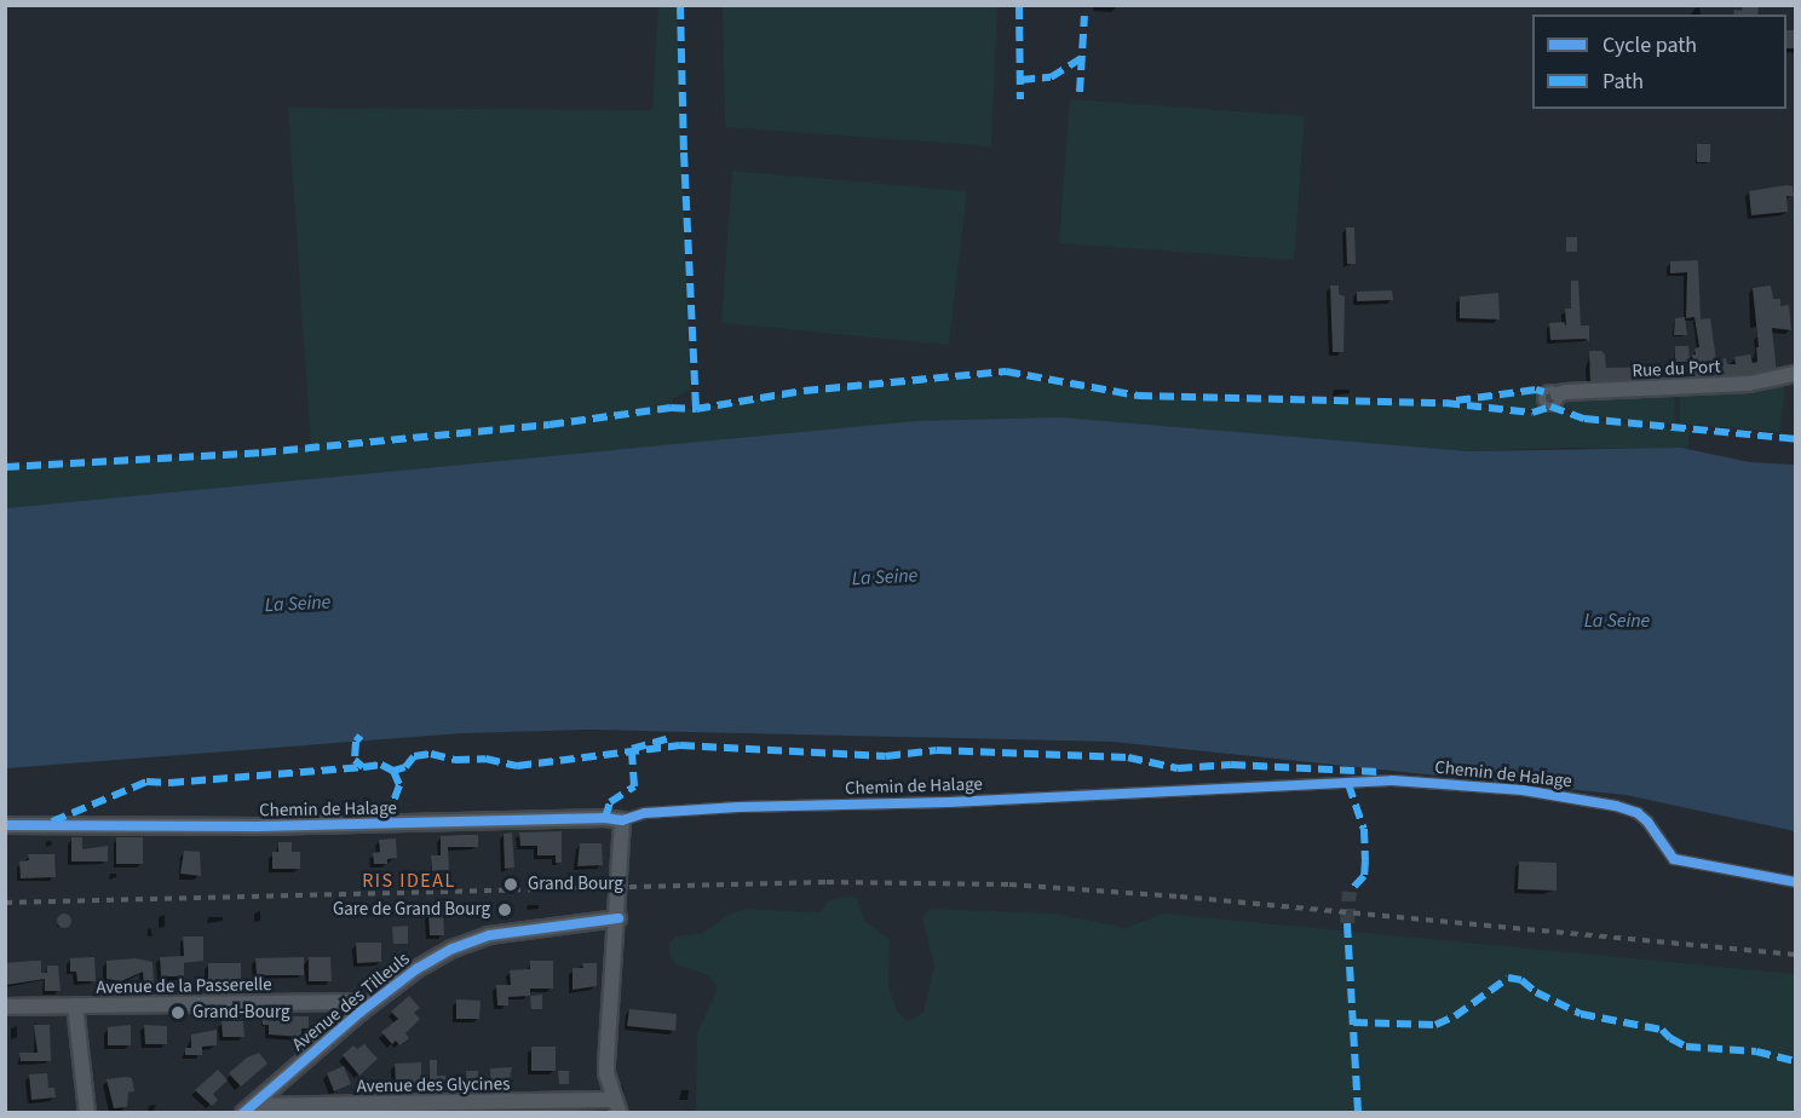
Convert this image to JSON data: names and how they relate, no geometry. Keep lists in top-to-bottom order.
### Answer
{
  "streets": {
    "street": [
      "Rue du Port",
      "Chemin de Halage",
      "Avenue de la Passerelle",
      "Avenue des Tilleuls",
      "Avenue des Glycines"
    ]
  },
  "crossings": [
    ["Avenue de la Passerelle", "Avenue des Tilleuls"],
    ["Avenue des Tilleuls", "Avenue des Glycines"]
  ],
  "districts": ["RIS IDEAL"],
  "water": ["La Seine"],
  "places": ["Grand Bourg", "Gare de Grand Bourg", "Grand-Bourg"],
  "legend": ["Cycle path", "Path"]
}
